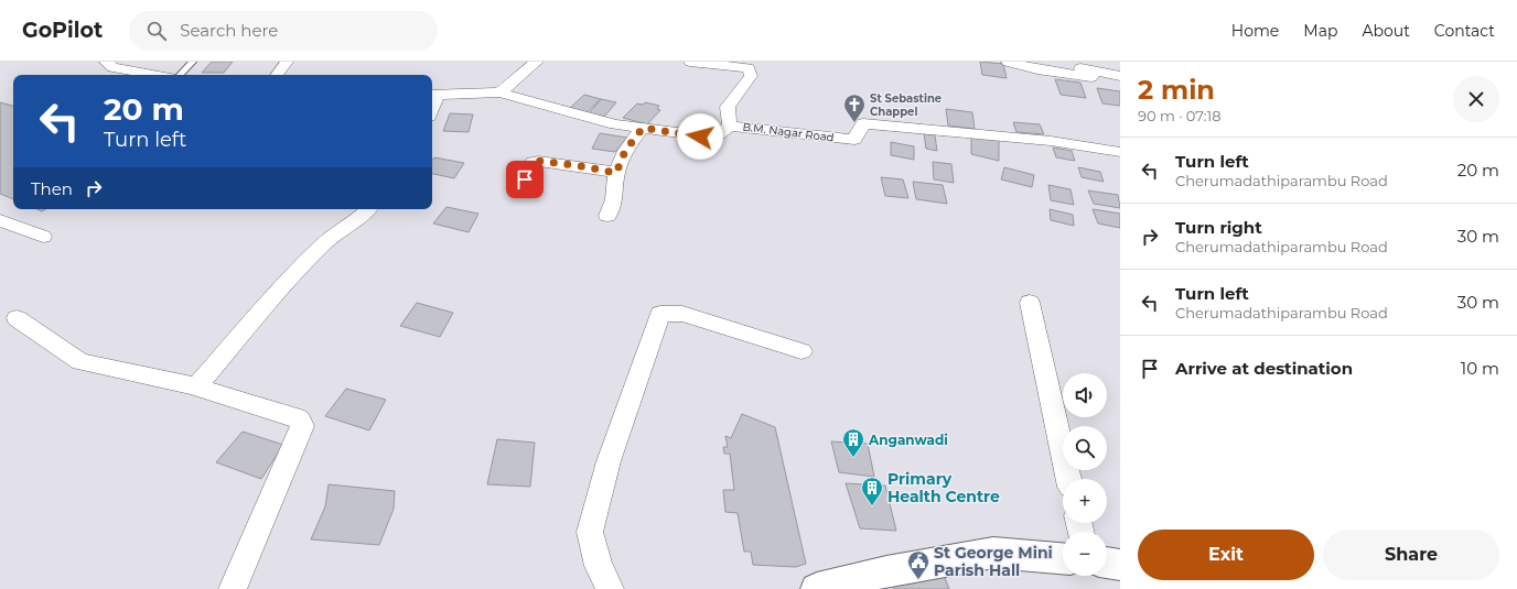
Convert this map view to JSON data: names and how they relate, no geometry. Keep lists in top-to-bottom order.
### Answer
{
  "streets": {
    "street": ["B.M. Nagar Road"]
  },
  "places": {
    "church": ["St Sebastine Chappel"],
    "building": ["Anganwadi", "Primary Health Centre"],
    "public building": ["St George Mini Parish Hall"]
  },
  "page": {
    "header": "GoPilot",
    "search": "Search here",
    "nav": [
      "Home",
      "Map",
      "About",
      "Contact"
    ],
    "heading": ["2 min", "90 m · 07:18"],
    "turn": ["20 m", "Turn left"],
    "list": [
      {
        "name": "Turn left",
        "note": "Cherumadathiparambu Road",
        "value": "20 m"
      },
      {
        "name": "Turn right",
        "note": "Cherumadathiparambu Road",
        "value": "30 m"
      },
      {
        "name": "Turn left",
        "note": "Cherumadathiparambu Road",
        "value": "30 m"
      },
      {
        "name": "Arrive at destination",
        "value": "10 m"
      }
    ],
    "then": "Then",
    "map_buttons": ["+", "−"],
    "buttons": ["Exit", "Share"]
  }
}
